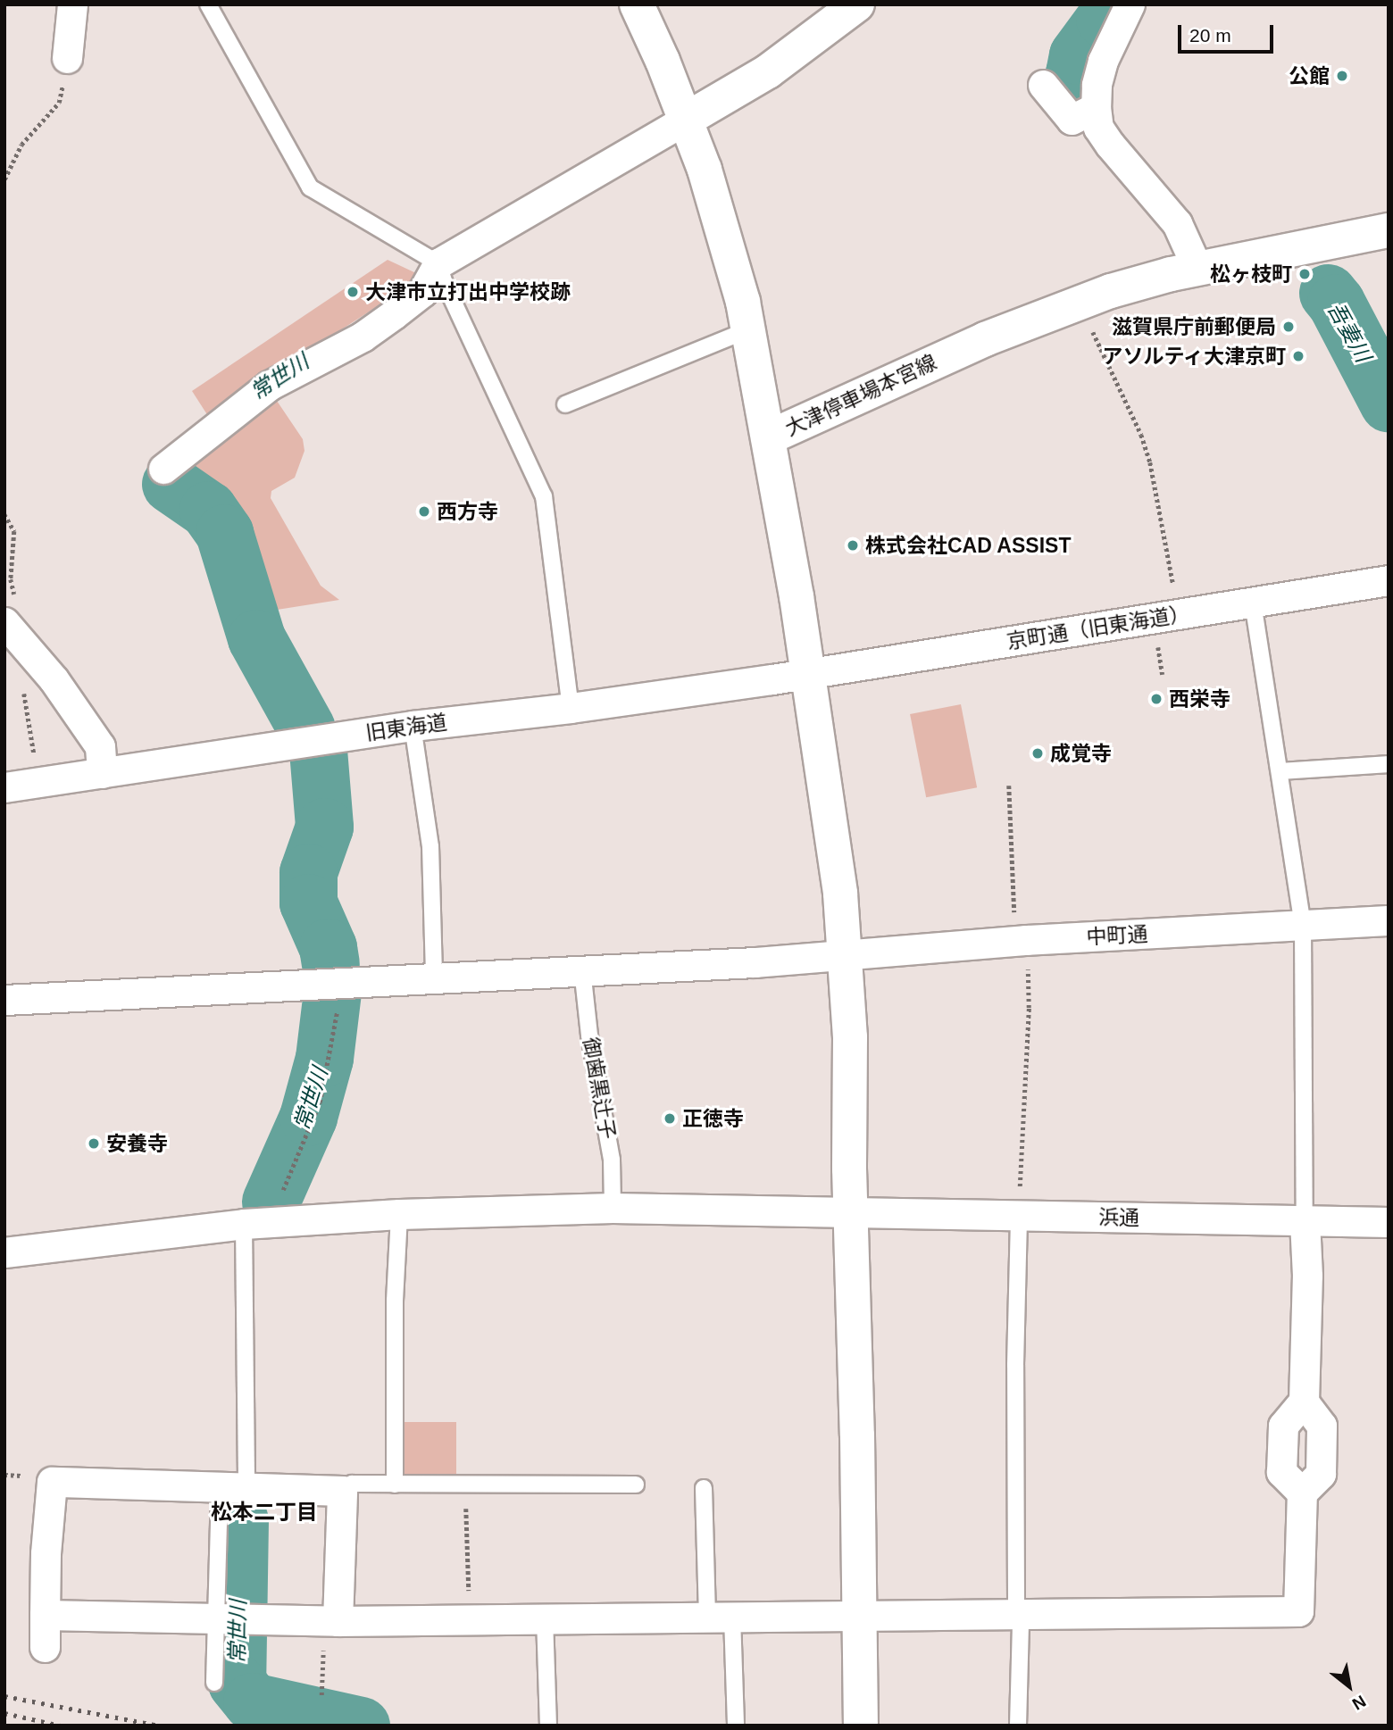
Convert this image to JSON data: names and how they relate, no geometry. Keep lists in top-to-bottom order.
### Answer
{
  "streets": {
    "street": [
      "大津停車場本宮線",
      "京町通（旧東海道）",
      "旧東海道",
      "中町通",
      "浜通"
    ],
    "lane": ["御歯黒辻子"]
  },
  "crossings": [
    ["京町通（旧東海道）", "旧東海道"],
    ["中町通", "御歯黒辻子"],
    ["御歯黒辻子", "浜通"]
  ],
  "districts": ["松本二丁目"],
  "water": ["吾妻川", "常世川"],
  "places": [
    "公館",
    "松ヶ枝町",
    "大津市立打出中学校跡",
    "滋賀県庁前郵便局",
    "アソルティ大津京町",
    "西方寺",
    "株式会社CAD ASSIST",
    "西栄寺",
    "成覚寺",
    "正徳寺",
    "安養寺"
  ],
  "scale_bar": "20 m",
  "north": "bottom right"
}
